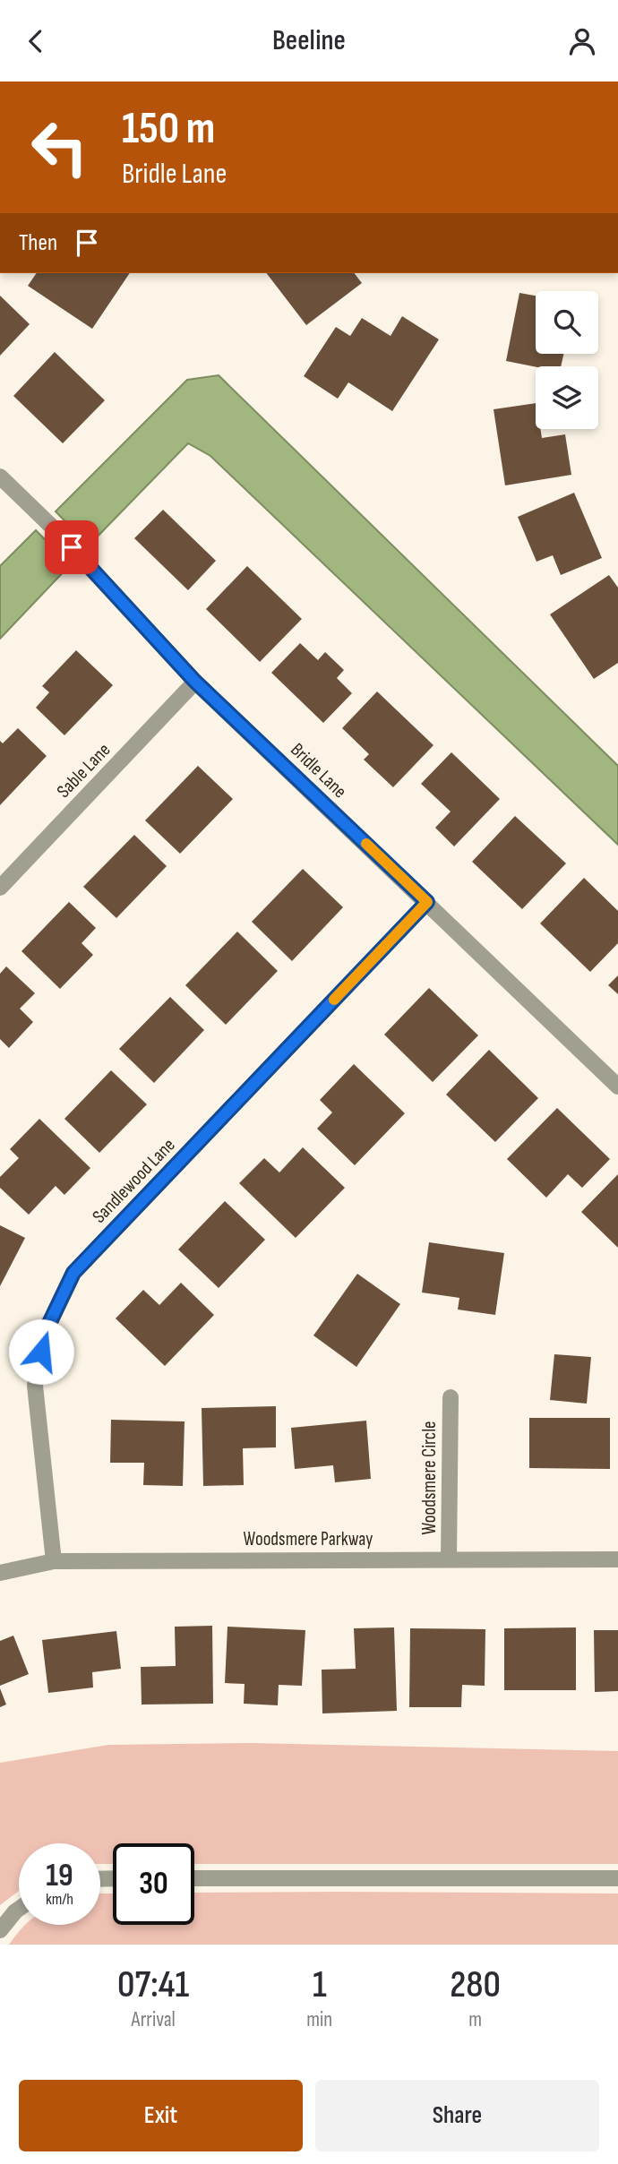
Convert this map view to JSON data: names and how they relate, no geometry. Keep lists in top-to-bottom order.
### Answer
{
  "streets": {
    "street": [
      "Sable Lane",
      "Bridle Lane",
      "Sandlewood Lane",
      "Woodsmere Circle",
      "Woodsmere Parkway"
    ]
  },
  "crossings": [
    ["Sable Lane", "Bridle Lane"],
    ["Bridle Lane", "Sandlewood Lane"],
    ["Sandlewood Lane", "Woodsmere Parkway"],
    ["Woodsmere Circle", "Woodsmere Parkway"]
  ],
  "page": {
    "header": "Beeline",
    "turn": ["150 m", "Bridle Lane"],
    "then": "Then",
    "speed": "19 km/h",
    "limit": "30",
    "eta": [
      "07:41",
      "Arrival",
      "1",
      "min",
      "280",
      "m"
    ],
    "buttons": ["Exit", "Share"]
  }
}
